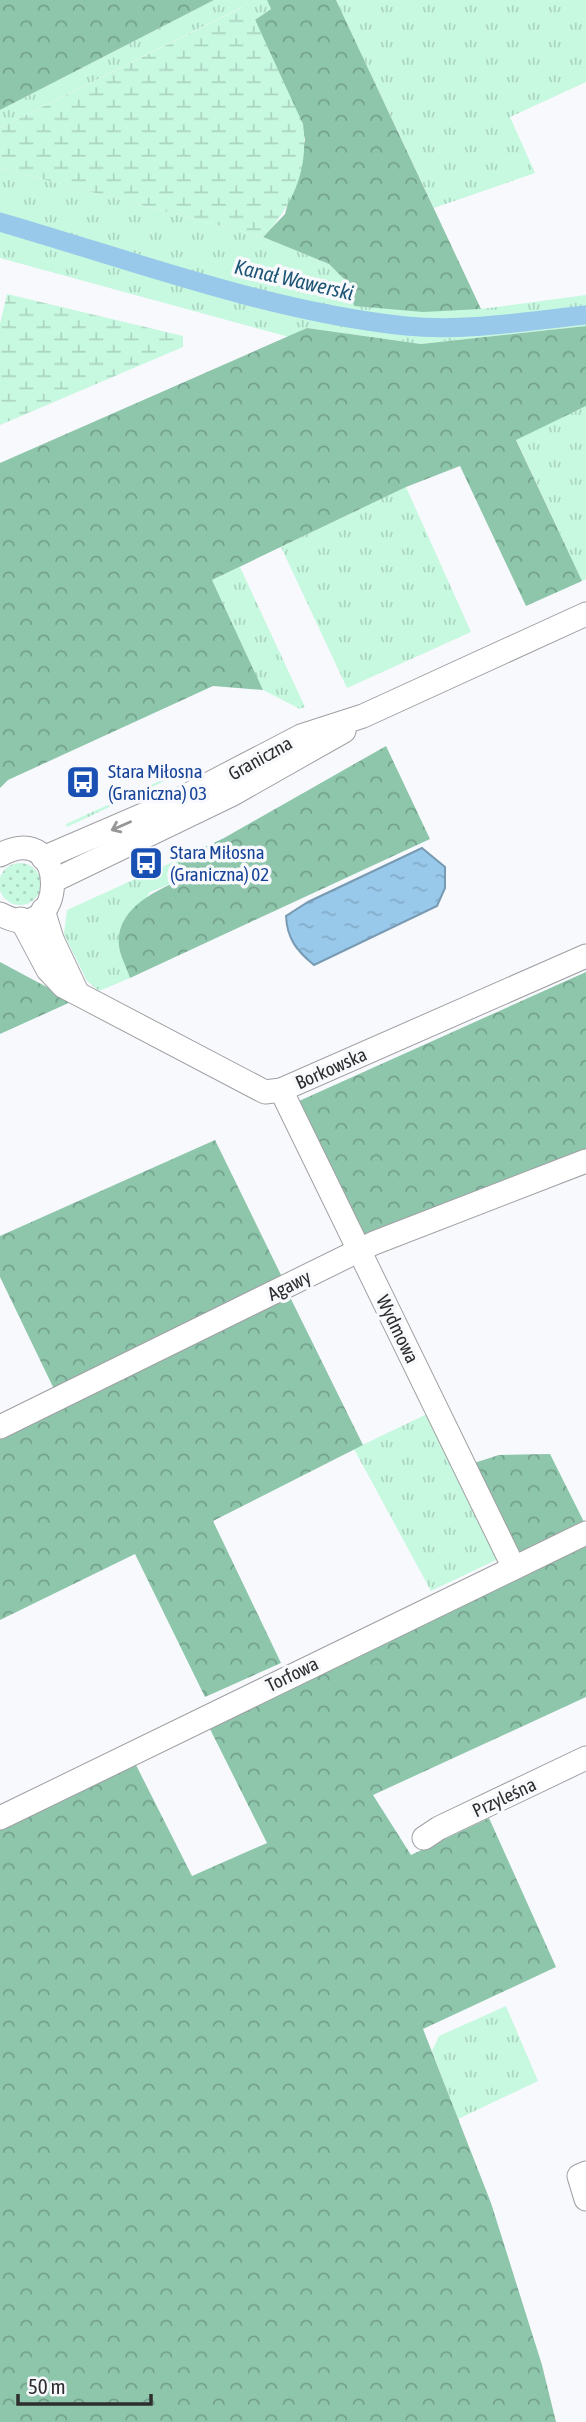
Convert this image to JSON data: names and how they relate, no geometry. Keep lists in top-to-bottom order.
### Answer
{
  "streets": {
    "street": [
      "Graniczna",
      "Borkowska",
      "Agawy",
      "Wydmowa",
      "Torfowa",
      "Przyleśna"
    ]
  },
  "crossings": [
    ["Borkowska", "Wydmowa"],
    ["Agawy", "Wydmowa"],
    ["Wydmowa", "Torfowa"]
  ],
  "water": ["Kanał Wawerski"],
  "places": {
    "bus stop": ["Stara Miłosna (Graniczna) 03", "Stara Miłosna (Graniczna) 02"]
  },
  "scale_bar": "50 m"
}
